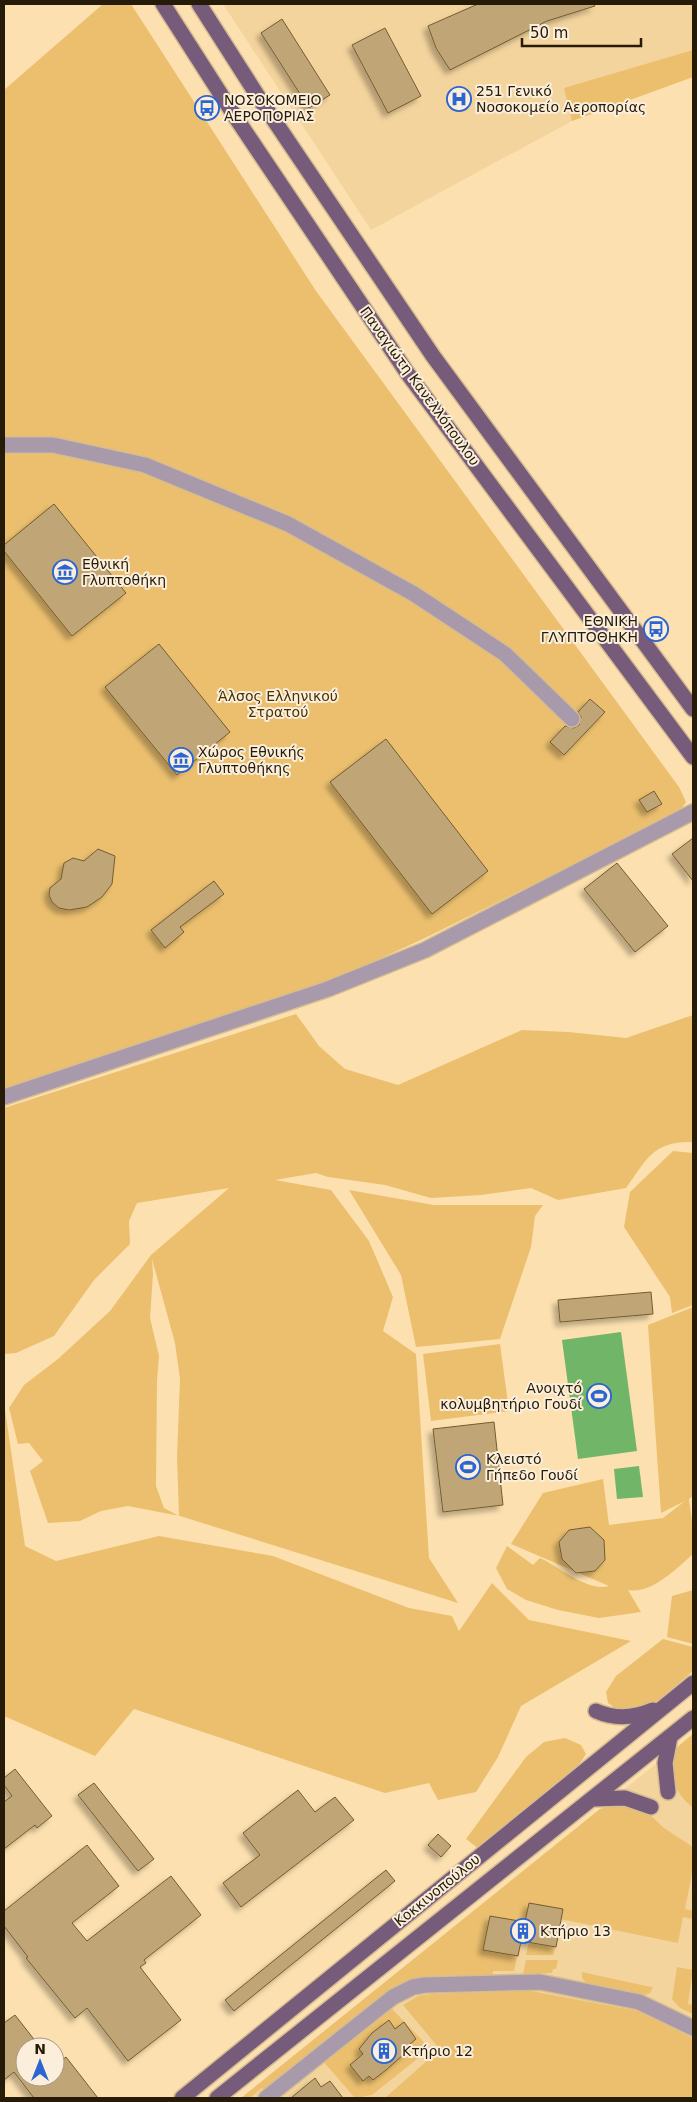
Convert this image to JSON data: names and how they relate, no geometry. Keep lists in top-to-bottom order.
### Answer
{
  "streets": {
    "main road": ["Παναγιώτη Κανελλόπουλου", "Κοκκινοπούλου"]
  },
  "parks": ["Άλσος Ελληνικού Στρατού"],
  "places": {
    "hospital": ["251 Γενικό Νοσοκομείο Αεροπορίας"],
    "bus stop": ["ΝΟΣΟΚΟΜΕΙΟ ΑΕΡΟΠΟΡΙΑΣ", "ΕΘΝΙΚΗ ΓΛΥΠΤΟΘΗΚΗ"],
    "museum": ["Εθνική Γλυπτοθήκη", "Χώρος Εθνικής Γλυπτοθήκης"],
    "sports": ["Ανοιχτό κολυμβητήριο Γουδί", "Κλειστό Γήπεδο Γουδί"],
    "building": ["Κτήριο 13", "Κτήριο 12"]
  },
  "scale_bar": "50 m",
  "north": "top"
}
